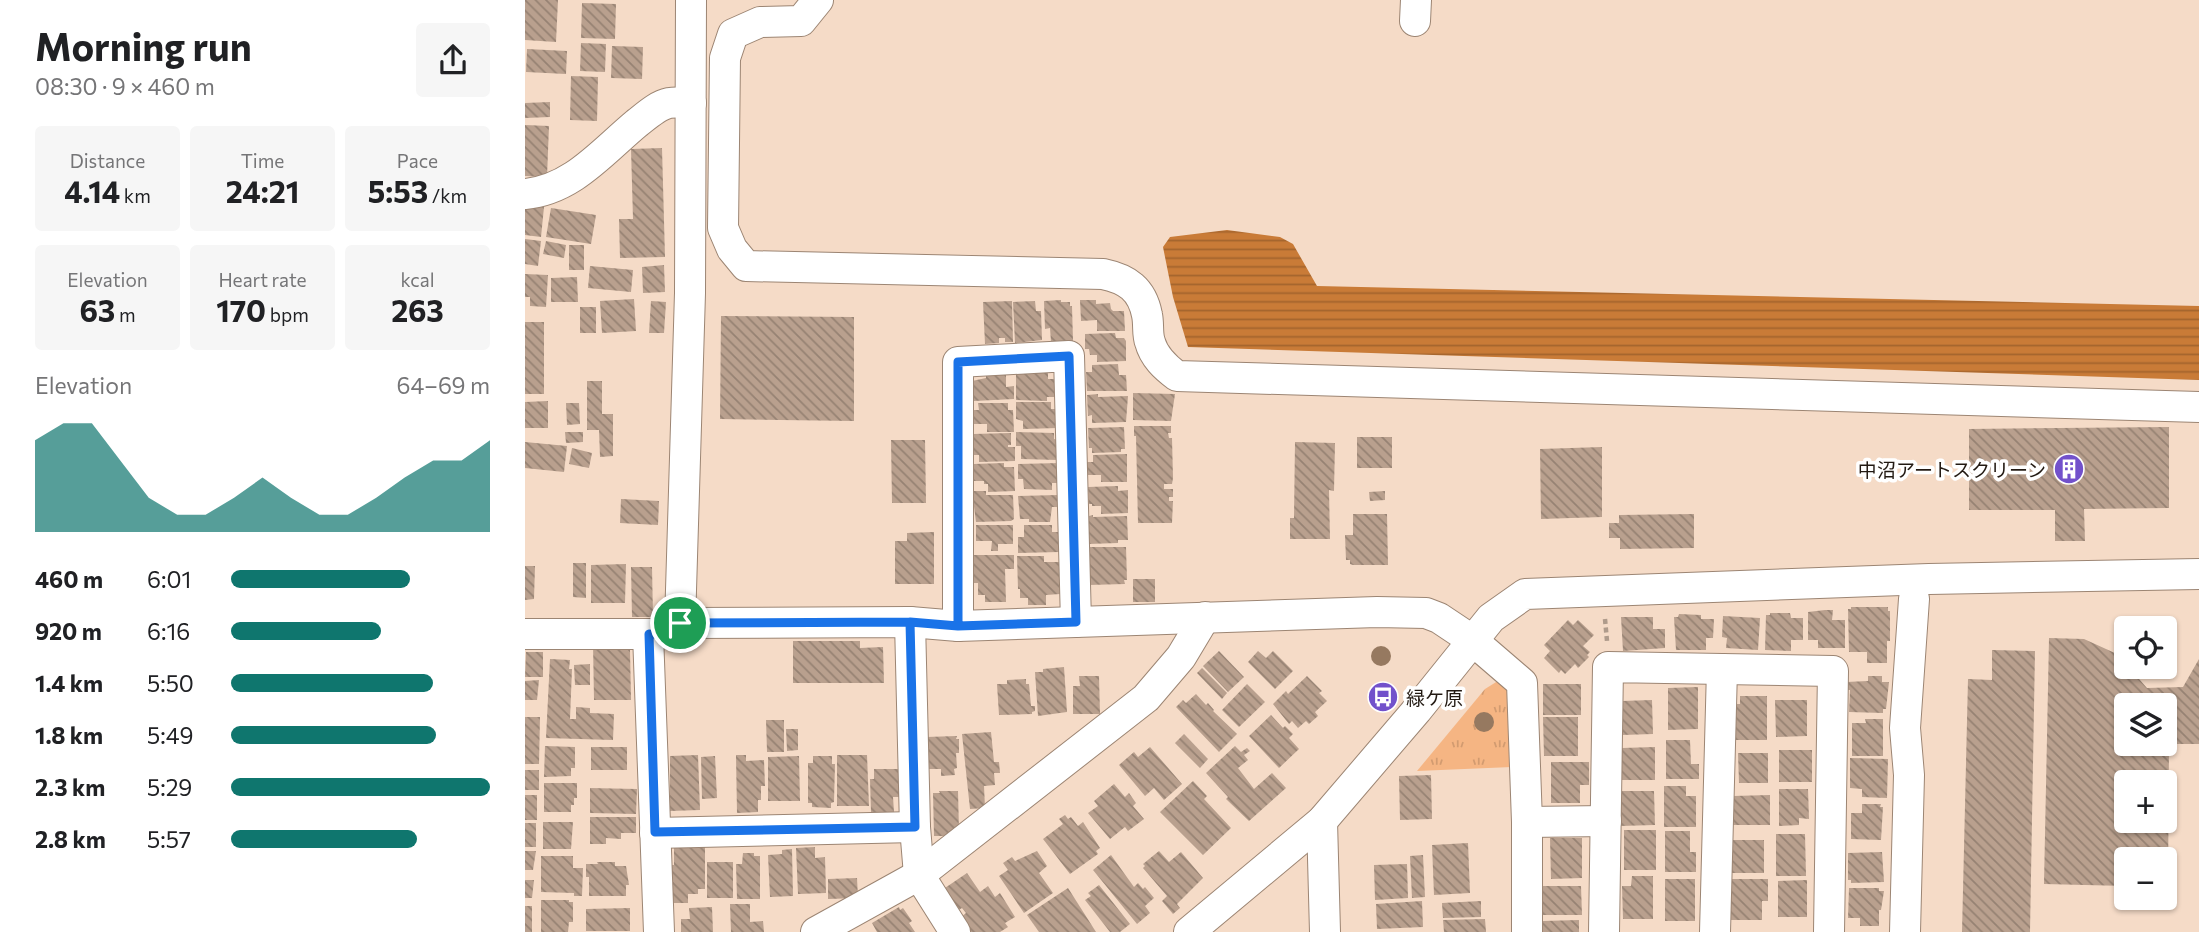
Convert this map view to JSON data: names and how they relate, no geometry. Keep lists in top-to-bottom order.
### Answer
{
  "places": {
    "building": ["中沼アートスクリーン"],
    "bus stop": ["緑ケ原"]
  },
  "page": {
    "heading": ["Morning run", "08:30 · 9 × 460 m"],
    "stats": [
      ["Distance", "4.14 km"],
      ["Time", "24:21"],
      ["Pace", "5:53 /km"],
      ["Elevation", "63 m"],
      ["Heart rate", "170 bpm"],
      ["kcal", "263"]
    ],
    "chart": ["Elevation", "64–69 m"],
    "list": [
      {
        "name": "460 m",
        "note": "6:01"
      },
      {
        "name": "920 m",
        "note": "6:16"
      },
      {
        "name": "1.4 km",
        "note": "5:50"
      },
      {
        "name": "1.8 km",
        "note": "5:49"
      },
      {
        "name": "2.3 km",
        "note": "5:29"
      },
      {
        "name": "2.8 km",
        "note": "5:57"
      }
    ],
    "map_buttons": ["+", "−"]
  }
}
